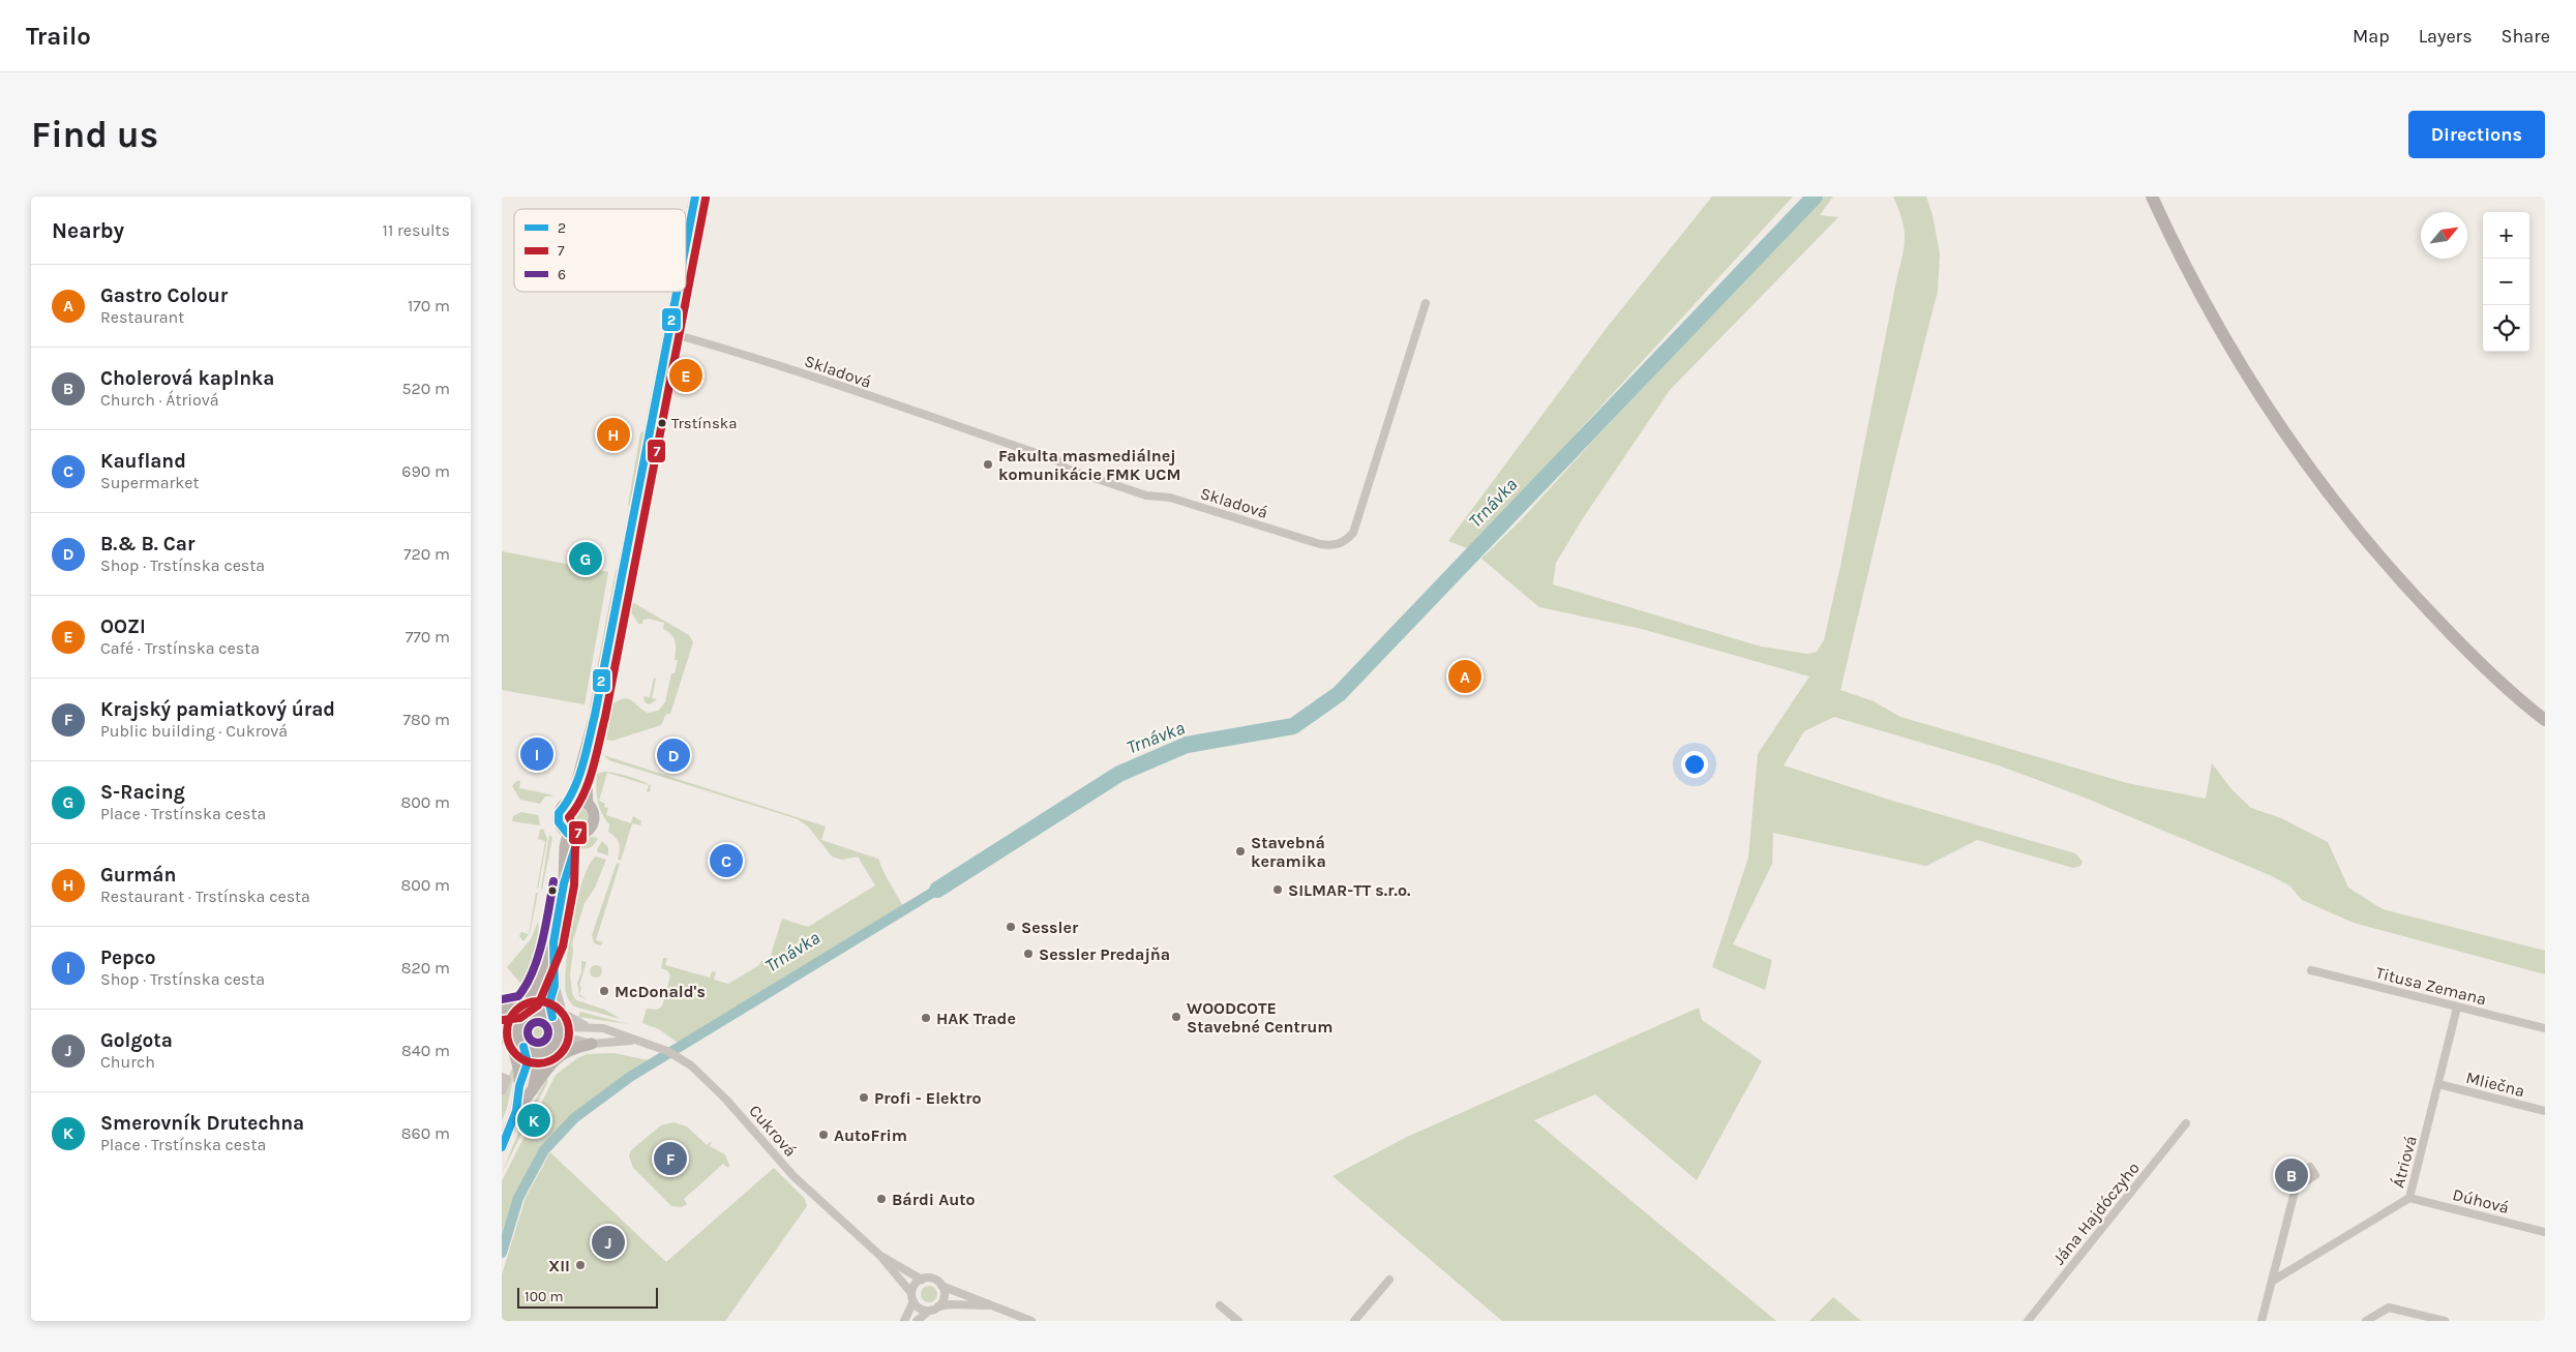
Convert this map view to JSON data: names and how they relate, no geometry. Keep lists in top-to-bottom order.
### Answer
{
  "streets": {
    "street": [
      "Skladová",
      "Titusa Zemana",
      "Mliečna",
      "Cukrová",
      "Átriová",
      "Dúhová",
      "Jána Hajdóczyho"
    ]
  },
  "crossings": [
    ["Titusa Zemana", "Átriová"],
    ["Mliečna", "Átriová"],
    ["Átriová", "Dúhová"]
  ],
  "water": ["Trnávka"],
  "places": [
    "Trstínska",
    "Fakulta masmediálnej komunikácie FMK UCM",
    "Stavebná keramika",
    "SILMAR-TT s.r.o.",
    "Sessler",
    "Sessler Predajňa",
    "McDonald's",
    "WOODCOTE Stavebné Centrum",
    "HAK Trade",
    "Profi - Elektro",
    "AutoFrim",
    "Bárdi Auto",
    "XII"
  ],
  "lines": ["transit line 2", "transit line 7", "transit line 6"],
  "legend": ["2", "7", "6"],
  "scale_bar": "100 m",
  "north": "top right",
  "page": {
    "header": "Trailo",
    "nav": ["Map", "Layers", "Share"],
    "buttons": "Directions",
    "title": "Find us",
    "heading": ["Nearby", "11 results"],
    "map_buttons": ["+", "−"],
    "list": [
      {
        "mark": "A",
        "name": "Gastro Colour",
        "note": "Restaurant",
        "value": "170 m"
      },
      {
        "mark": "B",
        "name": "Cholerová kaplnka",
        "note": "Church · Átriová",
        "value": "520 m"
      },
      {
        "mark": "C",
        "name": "Kaufland",
        "note": "Supermarket",
        "value": "690 m"
      },
      {
        "mark": "D",
        "name": "B.& B. Car",
        "note": "Shop · Trstínska cesta",
        "value": "720 m"
      },
      {
        "mark": "E",
        "name": "OOZI",
        "note": "Café · Trstínska cesta",
        "value": "770 m"
      },
      {
        "mark": "F",
        "name": "Krajský pamiatkový úrad",
        "note": "Public building · Cukrová",
        "value": "780 m"
      },
      {
        "mark": "G",
        "name": "S-Racing",
        "note": "Place · Trstínska cesta",
        "value": "800 m"
      },
      {
        "mark": "H",
        "name": "Gurmán",
        "note": "Restaurant · Trstínska cesta",
        "value": "800 m"
      },
      {
        "mark": "I",
        "name": "Pepco",
        "note": "Shop · Trstínska cesta",
        "value": "820 m"
      },
      {
        "mark": "J",
        "name": "Golgota",
        "note": "Church",
        "value": "840 m"
      },
      {
        "mark": "K",
        "name": "Smerovník Drutechna",
        "note": "Place · Trstínska cesta",
        "value": "860 m"
      }
    ],
    "pins": [
      "E",
      "H",
      "G",
      "A",
      "I",
      "D",
      "C",
      "K",
      "F",
      "B",
      "J"
    ],
    "scale": "100 m"
  }
}
